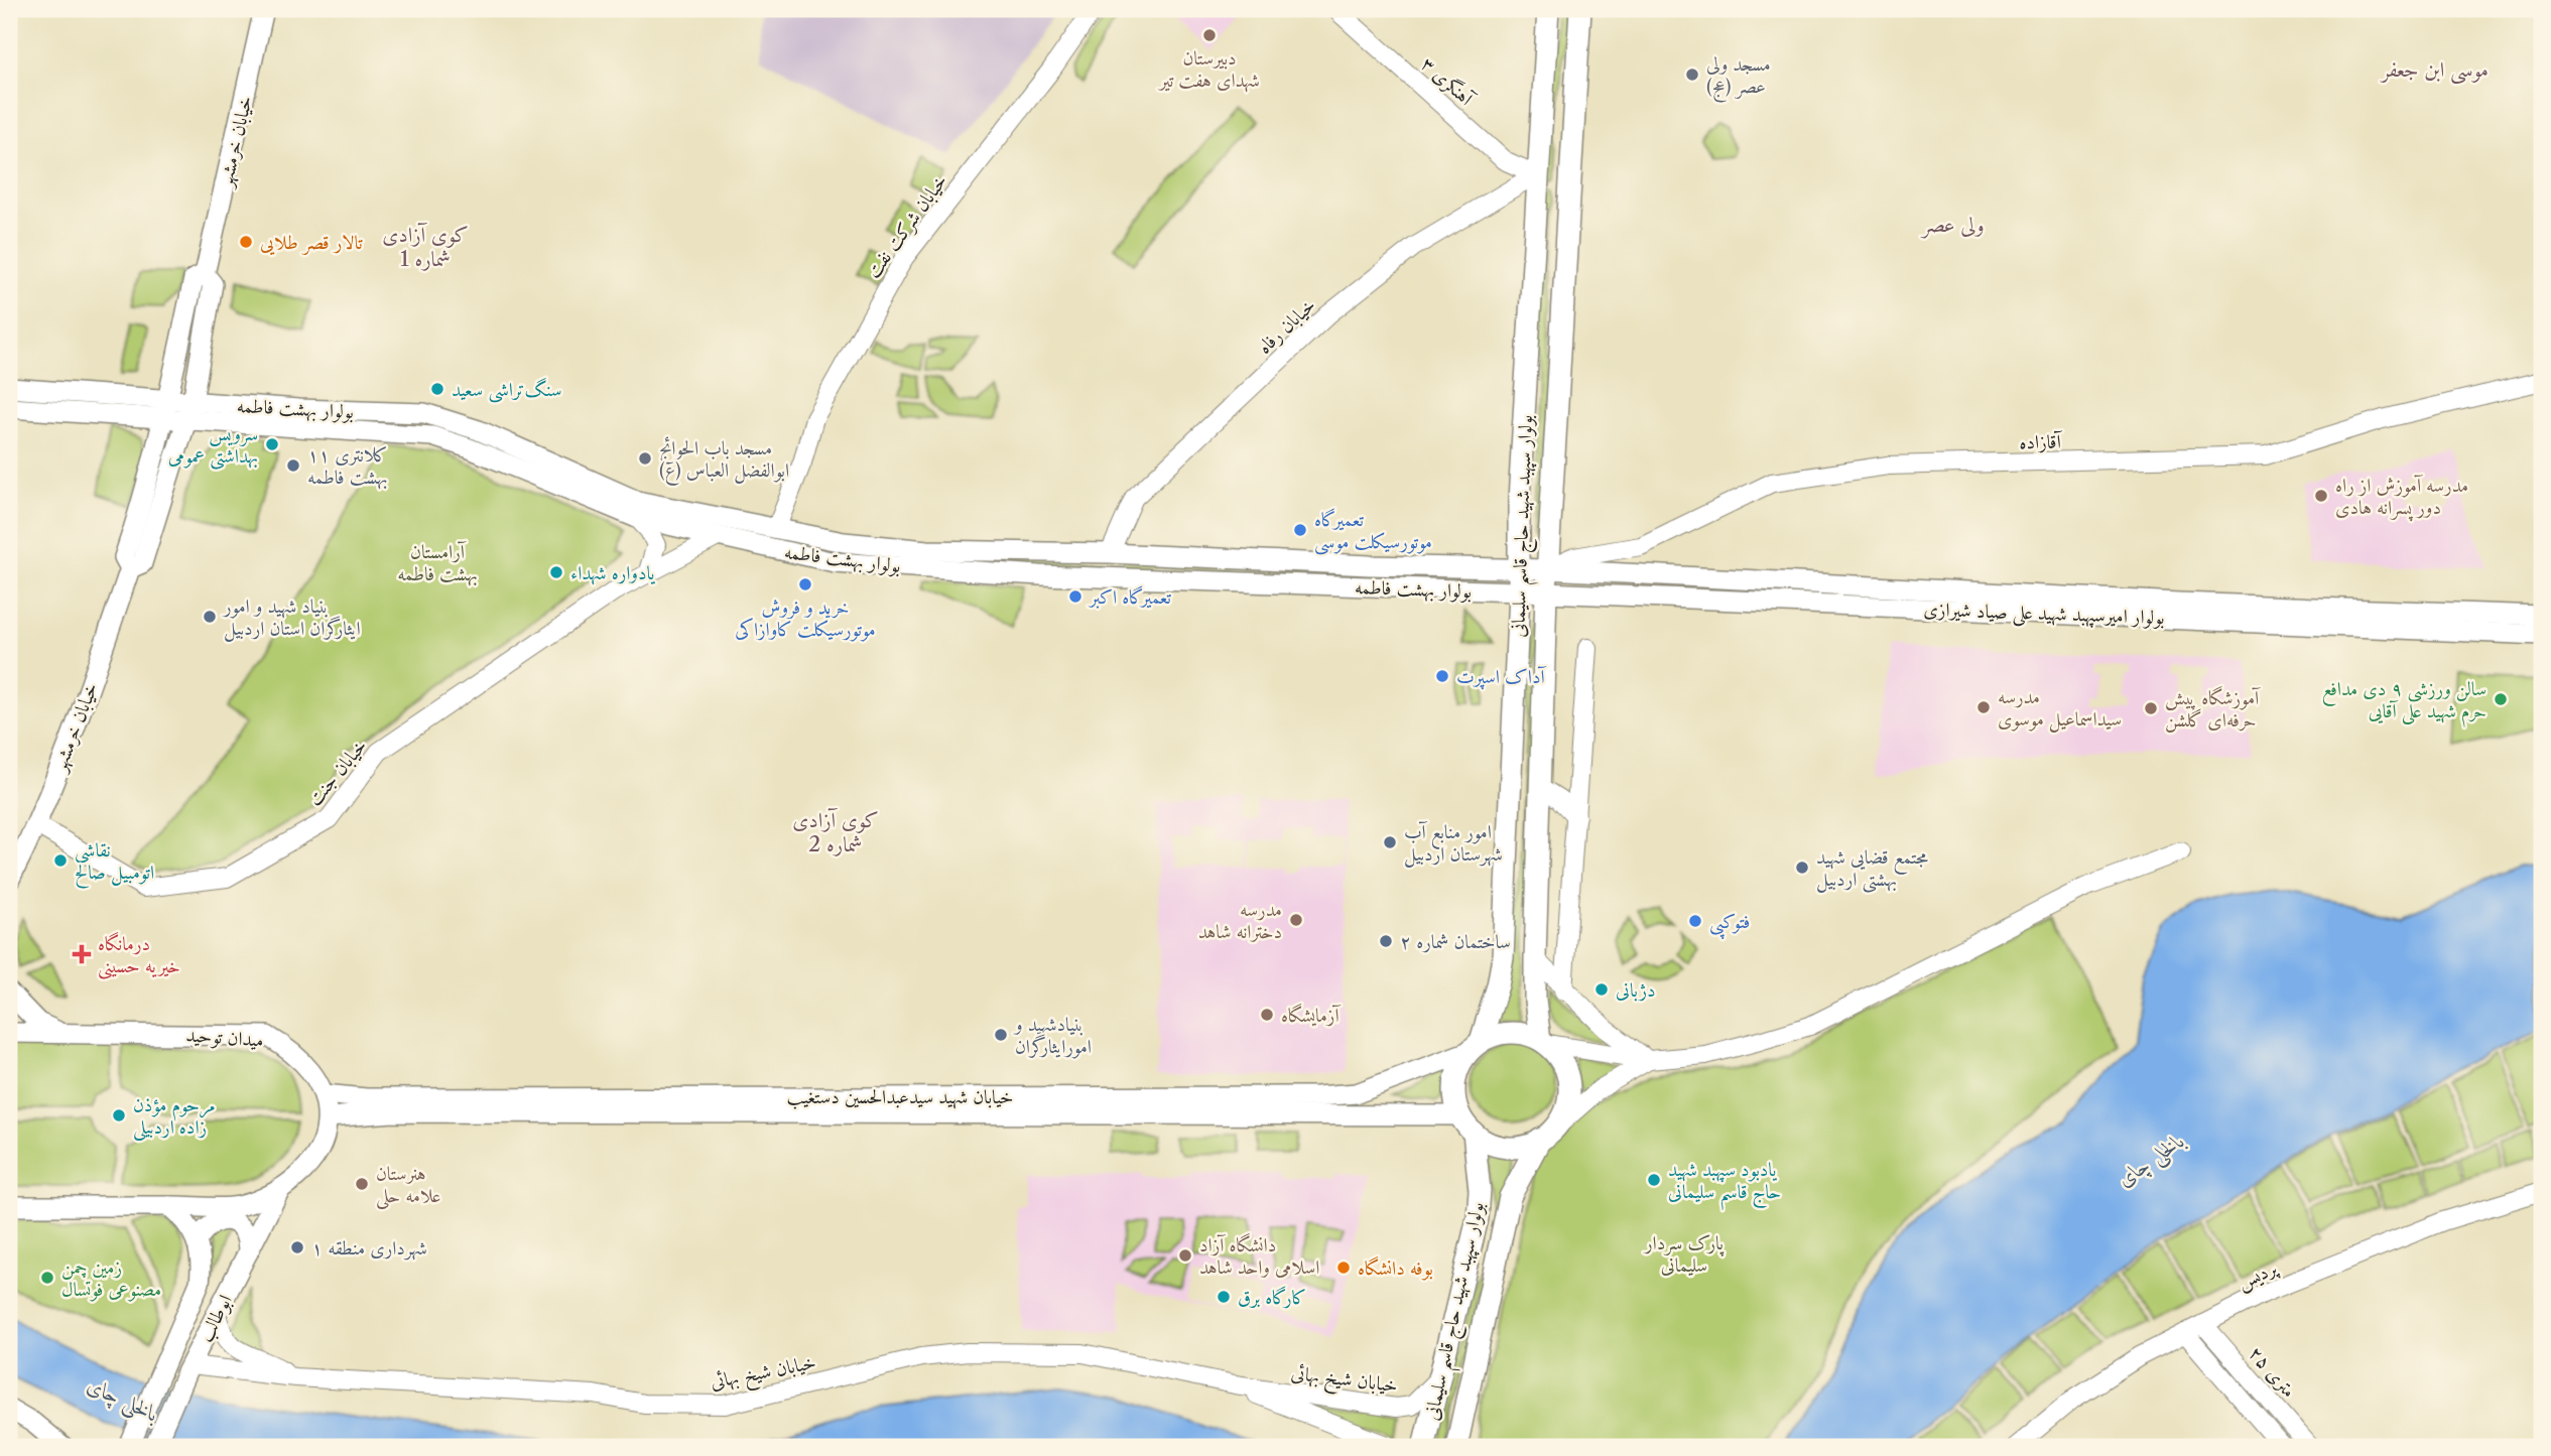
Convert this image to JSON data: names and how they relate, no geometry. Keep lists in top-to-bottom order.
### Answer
{
  "streets": {
    "main road": [
      "خیابان خرمشهر",
      "بولوار بهشت فاطمه",
      "بولوار سپهبد شهید حاج قاسم سلیمانی",
      "بولوار امیرسپهبد شهید علی صیاد شیرازی",
      "میدان توحید",
      "خیابان شهید سیدعبدالحسین دستغیب",
      "ابوطالب"
    ],
    "street": [
      "آهنگری ۳",
      "خیابان شرکت نفت",
      "خیابان رفاه",
      "آقازاده",
      "خیابان جنت",
      "پردیس",
      "خیابان شیخ بهائی",
      "۲۵ متری"
    ]
  },
  "crossings": [
    ["آهنگری ۳", "خیابان رفاه"],
    ["آهنگری ۳", "بولوار سپهبد شهید حاج قاسم سلیمانی"],
    ["خیابان خرمشهر", "بولوار بهشت فاطمه"],
    ["خیابان خرمشهر", "خیابان جنت"],
    ["خیابان شرکت نفت", "بولوار بهشت فاطمه"],
    ["خیابان رفاه", "بولوار بهشت فاطمه"],
    ["خیابان رفاه", "بولوار سپهبد شهید حاج قاسم سلیمانی"],
    ["بولوار بهشت فاطمه", "آقازاده"],
    ["بولوار بهشت فاطمه", "بولوار سپهبد شهید حاج قاسم سلیمانی"],
    ["بولوار بهشت فاطمه", "بولوار امیرسپهبد شهید علی صیاد شیرازی"],
    ["بولوار بهشت فاطمه", "خیابان جنت"],
    ["آقازاده", "بولوار سپهبد شهید حاج قاسم سلیمانی"],
    ["آقازاده", "بولوار امیرسپهبد شهید علی صیاد شیرازی"],
    ["بولوار سپهبد شهید حاج قاسم سلیمانی", "بولوار امیرسپهبد شهید علی صیاد شیرازی"],
    ["بولوار سپهبد شهید حاج قاسم سلیمانی", "خیابان شهید سیدعبدالحسین دستغیب"],
    ["بولوار سپهبد شهید حاج قاسم سلیمانی", "خیابان شیخ بهائی"],
    ["میدان توحید", "خیابان شهید سیدعبدالحسین دستغیب"],
    ["میدان توحید", "ابوطالب"],
    ["پردیس", "۲۵ متری"],
    ["ابوطالب", "خیابان شیخ بهائی"]
  ],
  "districts": [
    "موسی ابن جعفر",
    "ولی عصر",
    "کوی آزادی شماره 1",
    "کوی آزادی شماره 2"
  ],
  "water": ["بالخلی چای"],
  "parks": ["آرامستان بهشت فاطمه", "پارک سردار سلیمانی"],
  "places": {
    "other": [
      "دبیرستان شهدای هفت تیر",
      "مسجد ولی عصر (عج)",
      "تالار قصر طلایی",
      "سنگ‌تراشی سعید",
      "سرویس بهداشتی عمومی",
      "مسجد باب الحوائج ابوالفضل العباس (ع)",
      "کلانتری ۱۱ بهشت فاطمه",
      "مدرسه آموزش از راه دور پسرانه هادی",
      "تعمیرگاه موتورسیکلت موسی",
      "یادواره شهداء",
      "خرید و فروش موتورسیکلت کاوازاکی",
      "تعمیرگاه اکبر",
      "بنیاد شهید و امور ایثارگران استان اردبیل",
      "آداک اسپرت",
      "سالن ورزشی ۹ دی مدافع حرم شهید علی آقایی",
      "مدرسه سیداسماعیل موسوی",
      "آموزشگاه پیش حرفه‌ای گلشن",
      "امور منابع آب شهرستان اردبیل",
      "نقاشی اتومبیل صالح",
      "مجتمع قضایی شهید بهشتی اردبیل",
      "مدرسه دخترانه شاهد",
      "فتوکپی",
      "ساختمان شماره ۲",
      "دژبانی",
      "آزمایشگاه",
      "بنیادشهید و امورایثارگران",
      "مرحوم مؤذن زاده اردبیلی",
      "یادبود سپهبد شهید حاج قاسم سلیمانی",
      "هنرستان علامه حلی",
      "شهرداری منطقه ۱",
      "دانشگاه آزاد اسلامی واحد شاهد",
      "بوفه دانشگاه",
      "زمین چمن مصنوعی فوتسال",
      "کارگاه برق"
    ],
    "health": ["درمانگاه خیریه حسینی"]
  }
}
